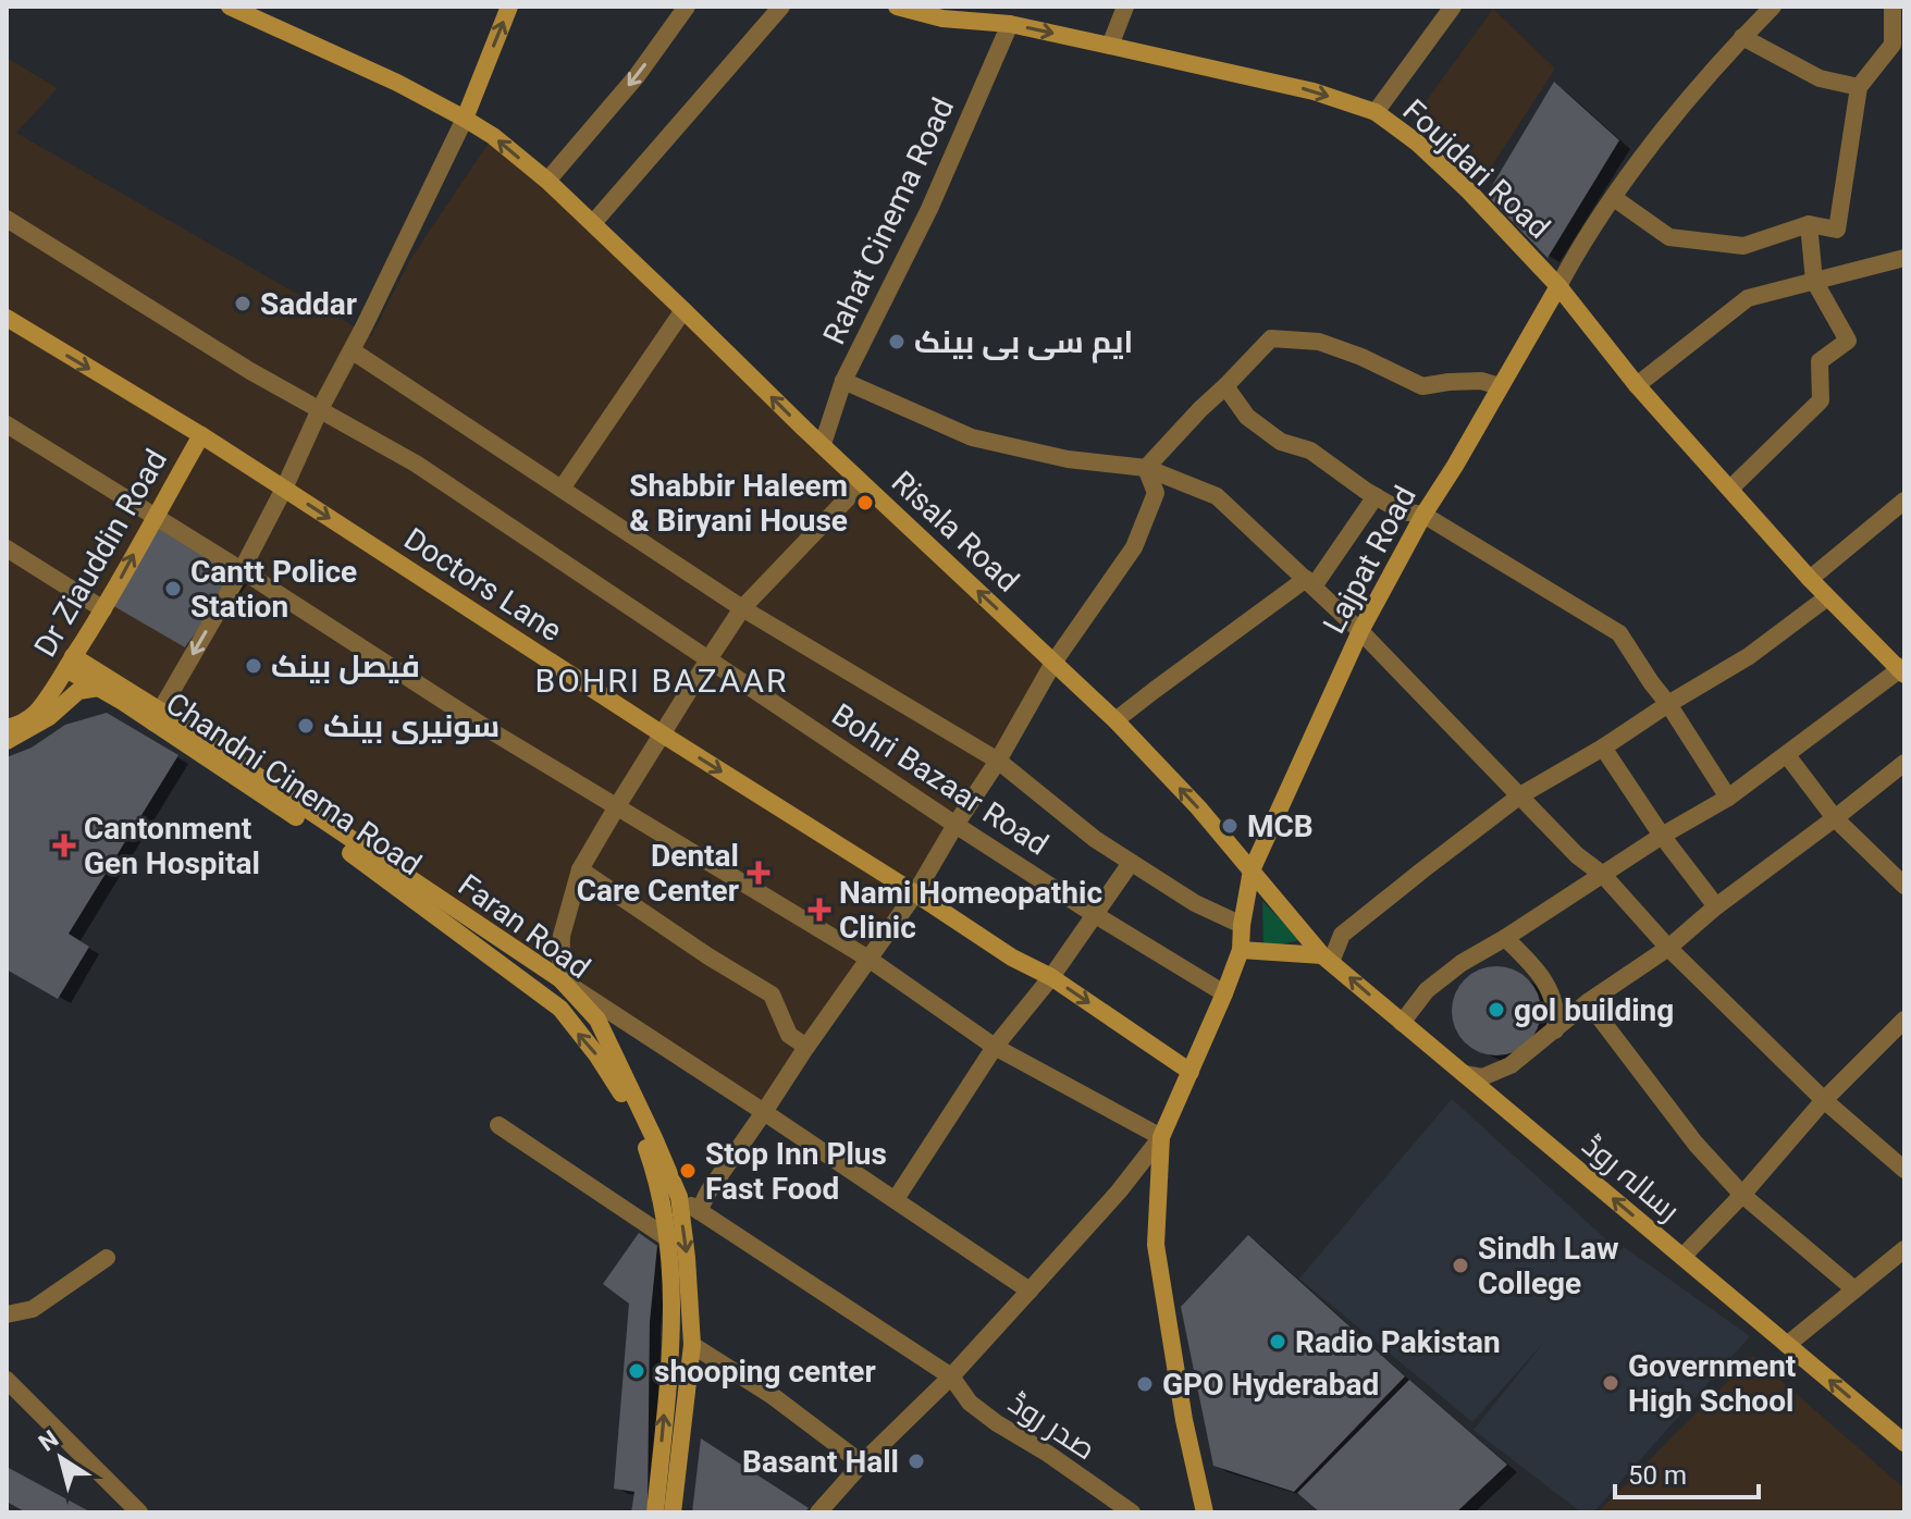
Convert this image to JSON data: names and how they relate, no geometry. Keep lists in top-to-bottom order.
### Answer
{
  "streets": {
    "street": [
      "Foujdari Road",
      "Rahat Cinema Road",
      "Risala Road",
      "Dr Ziauddin Road",
      "Lajpat Road",
      "Doctors Lane",
      "Bohri Bazaar Road",
      "Chandni Cinema Road",
      "Faran Road",
      "رسالہ روڈ",
      "صدر روڈ"
    ]
  },
  "crossings": [
    ["Foujdari Road", "Rahat Cinema Road"],
    ["Foujdari Road", "Lajpat Road"],
    ["Rahat Cinema Road", "Risala Road"],
    ["Risala Road", "Lajpat Road"],
    ["Risala Road", "رسالہ روڈ"],
    ["Dr Ziauddin Road", "Doctors Lane"],
    ["Dr Ziauddin Road", "Chandni Cinema Road"],
    ["Dr Ziauddin Road", "Faran Road"],
    ["Lajpat Road", "Doctors Lane"],
    ["Lajpat Road", "Bohri Bazaar Road"],
    ["Chandni Cinema Road", "Faran Road"],
    ["Faran Road", "صدر روڈ"]
  ],
  "districts": ["BOHRI BAZAAR"],
  "places": {
    "other": [
      "Saddar",
      "ایم سی بی بینک",
      "Shabbir Haleem & Biryani House",
      "Cantt Police Station",
      "فیصل بینک",
      "سونیری بینک",
      "MCB",
      "gol building",
      "Stop Inn Plus Fast Food",
      "Sindh Law College",
      "Radio Pakistan",
      "shooping center",
      "Government High School",
      "GPO Hyderabad",
      "Basant Hall"
    ],
    "health": ["Cantonment Gen Hospital", "Dental Care Center", "Nami Homeopathic Clinic"]
  },
  "scale_bar": "50 m",
  "north": "top left"
}
